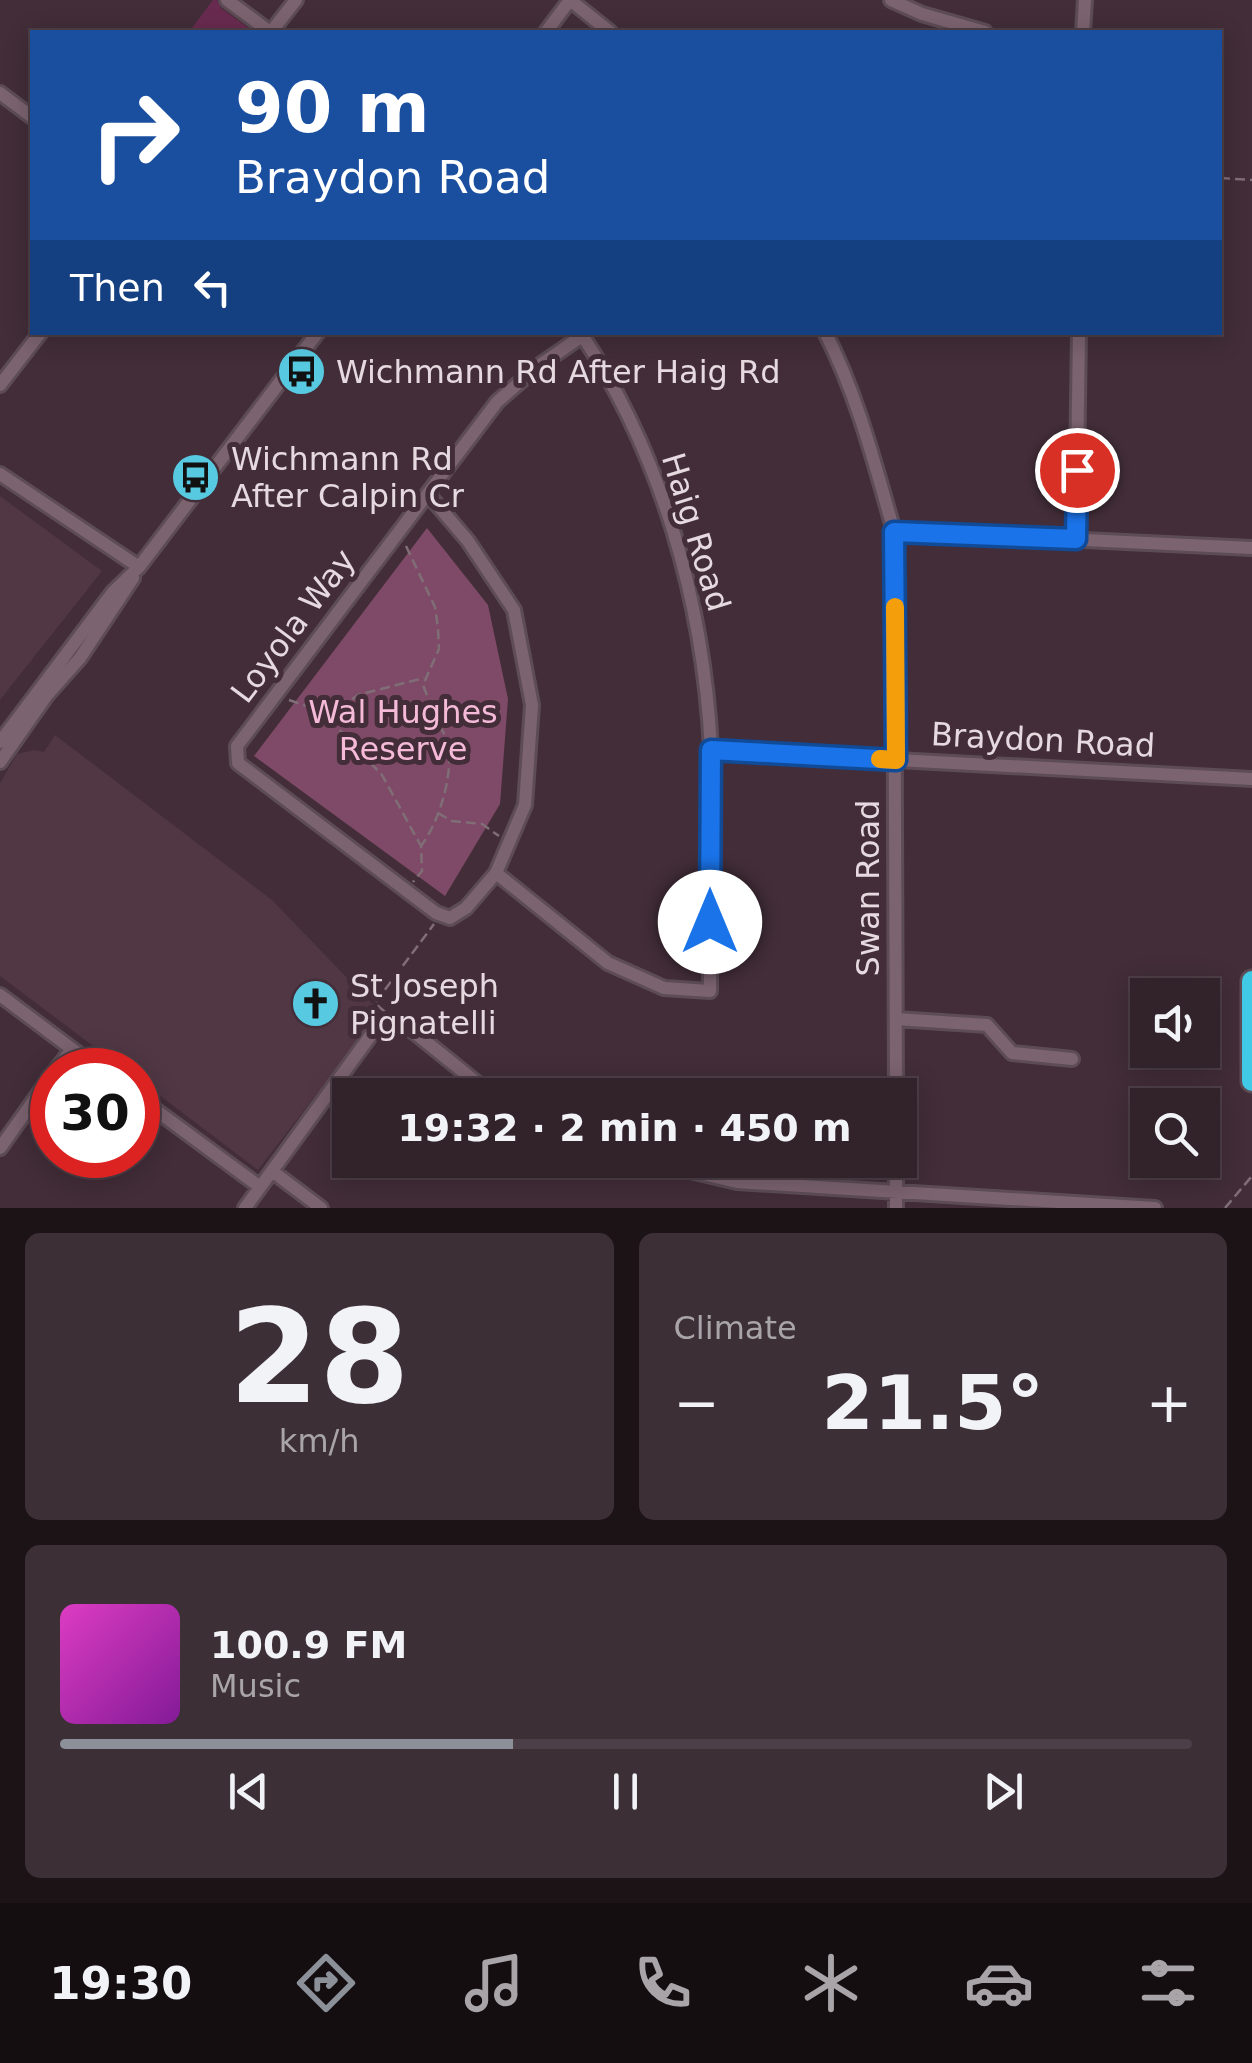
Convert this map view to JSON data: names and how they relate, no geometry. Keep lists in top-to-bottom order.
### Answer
{
  "streets": {
    "street": [
      "Haig Road",
      "Loyola Way",
      "Braydon Road",
      "Swan Road"
    ]
  },
  "crossings": [
    ["Haig Road", "Braydon Road"],
    ["Braydon Road", "Swan Road"]
  ],
  "parks": ["Wal Hughes Reserve"],
  "places": {
    "bus stop": ["Wichmann Rd After Haig Rd", "Wichmann Rd After Calpin Cr"],
    "church": ["St Joseph Pignatelli"]
  },
  "page": {
    "turn": ["90 m", "Braydon Road"],
    "then": "Then",
    "limit": "30",
    "trip": "19:32 · 2 min · 450 m",
    "tile": [
      ["28", "km/h"],
      "Climate"
    ],
    "heat": ["−", "21.5°", "+"],
    "song": ["100.9 FM", "Music"],
    "tabs": "19:30"
  }
}
